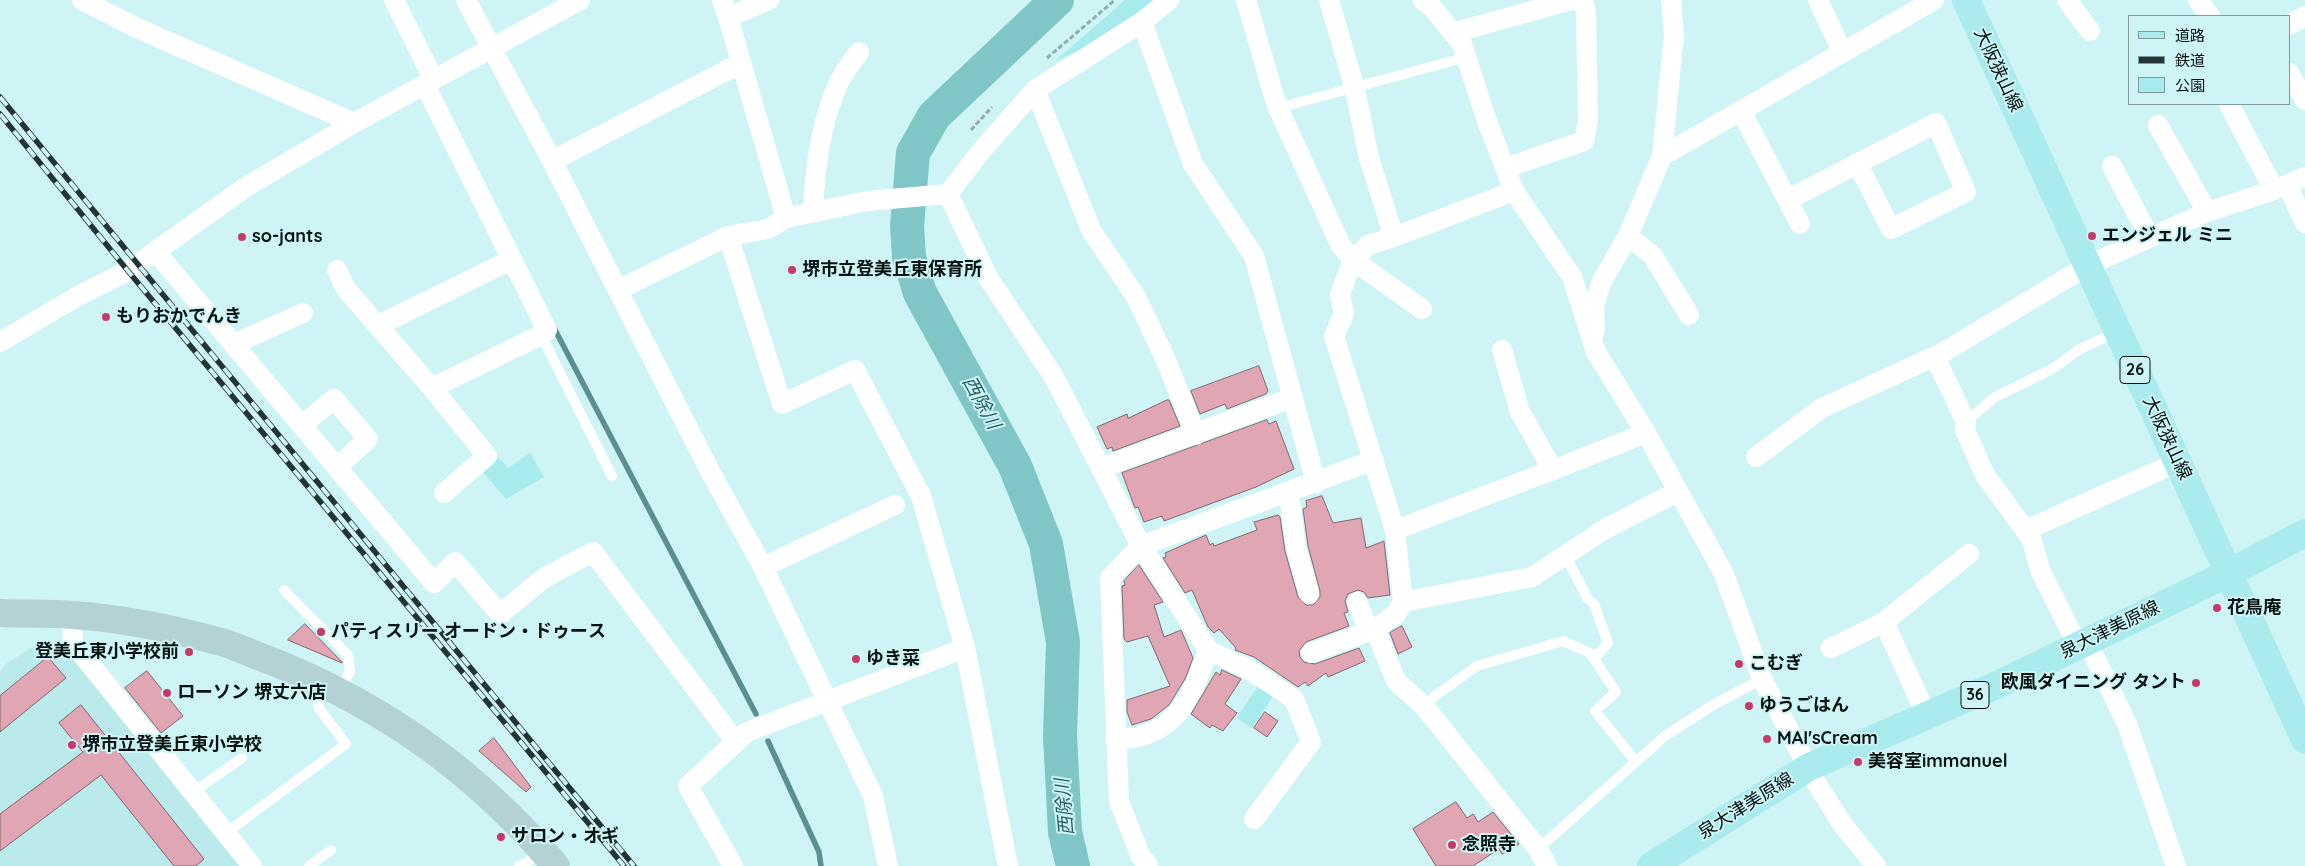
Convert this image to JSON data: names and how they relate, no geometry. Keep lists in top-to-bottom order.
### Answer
{
  "streets": {
    "main road": [
      "大阪狭山線",
      "26",
      "泉大津美原線",
      "36"
    ]
  },
  "crossings": [
    ["大阪狭山線", "泉大津美原線"]
  ],
  "water": ["西除川"],
  "places": [
    "エンジェル ミニ",
    "so-jants",
    "堺市立登美丘東保育所",
    "もりおかでんき",
    "花鳥庵",
    "パティスリー オードン・ドゥース",
    "登美丘東小学校前",
    "ゆき菜",
    "こむぎ",
    "欧風ダイニング タント",
    "ローソン 堺丈六店",
    "ゆうごはん",
    "MAI'sCream",
    "堺市立登美丘東小学校",
    "美容室immanuel",
    "サロン・オギ",
    "念照寺"
  ],
  "legend": ["道路", "鉄道", "公園"]
}
